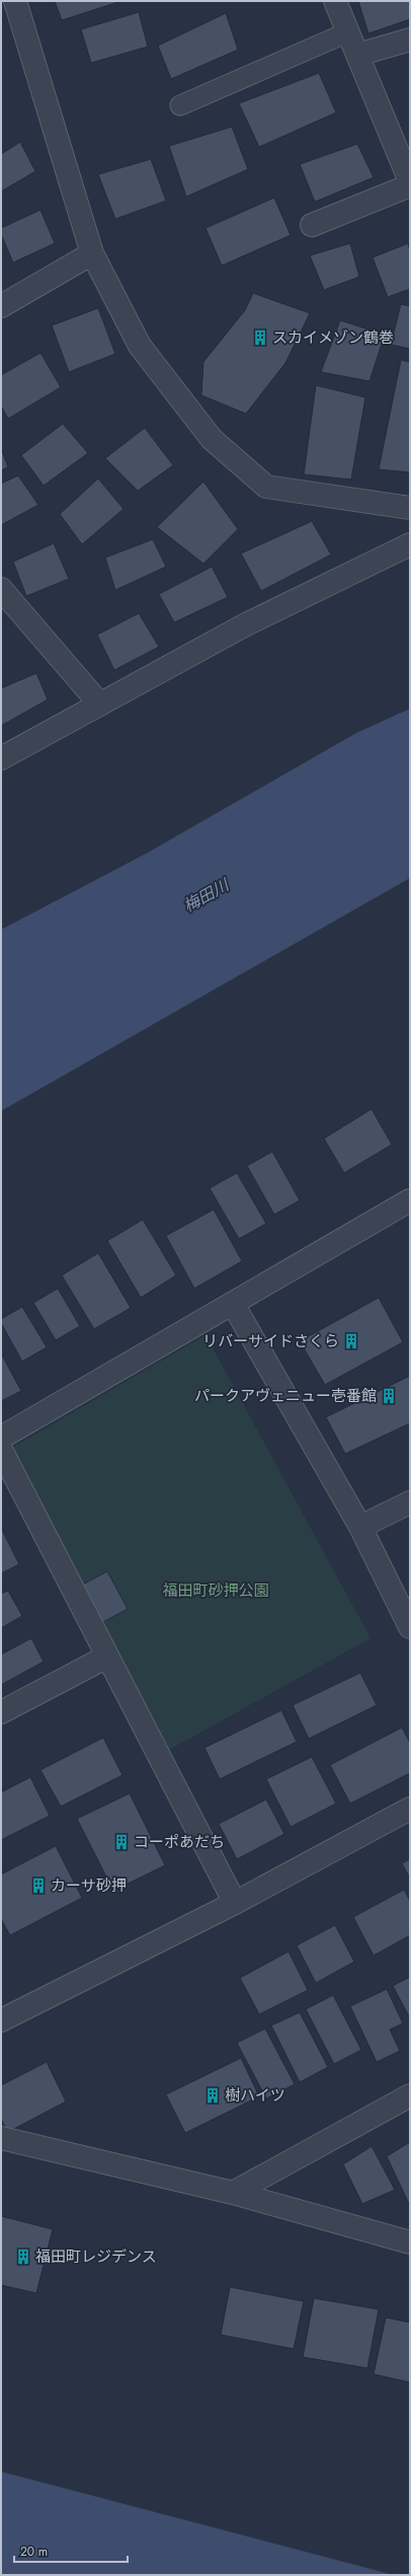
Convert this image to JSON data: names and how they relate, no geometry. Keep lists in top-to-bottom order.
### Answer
{
  "water": ["梅田川"],
  "parks": ["福田町砂押公園"],
  "places": {
    "building": [
      "スカイメゾン鶴巻",
      "リバーサイドさくら",
      "パークアヴェニュー壱番館",
      "コーポあだち",
      "カーサ砂押",
      "樹ハイツ",
      "福田町レジデンス"
    ]
  },
  "scale_bar": "20 m"
}
